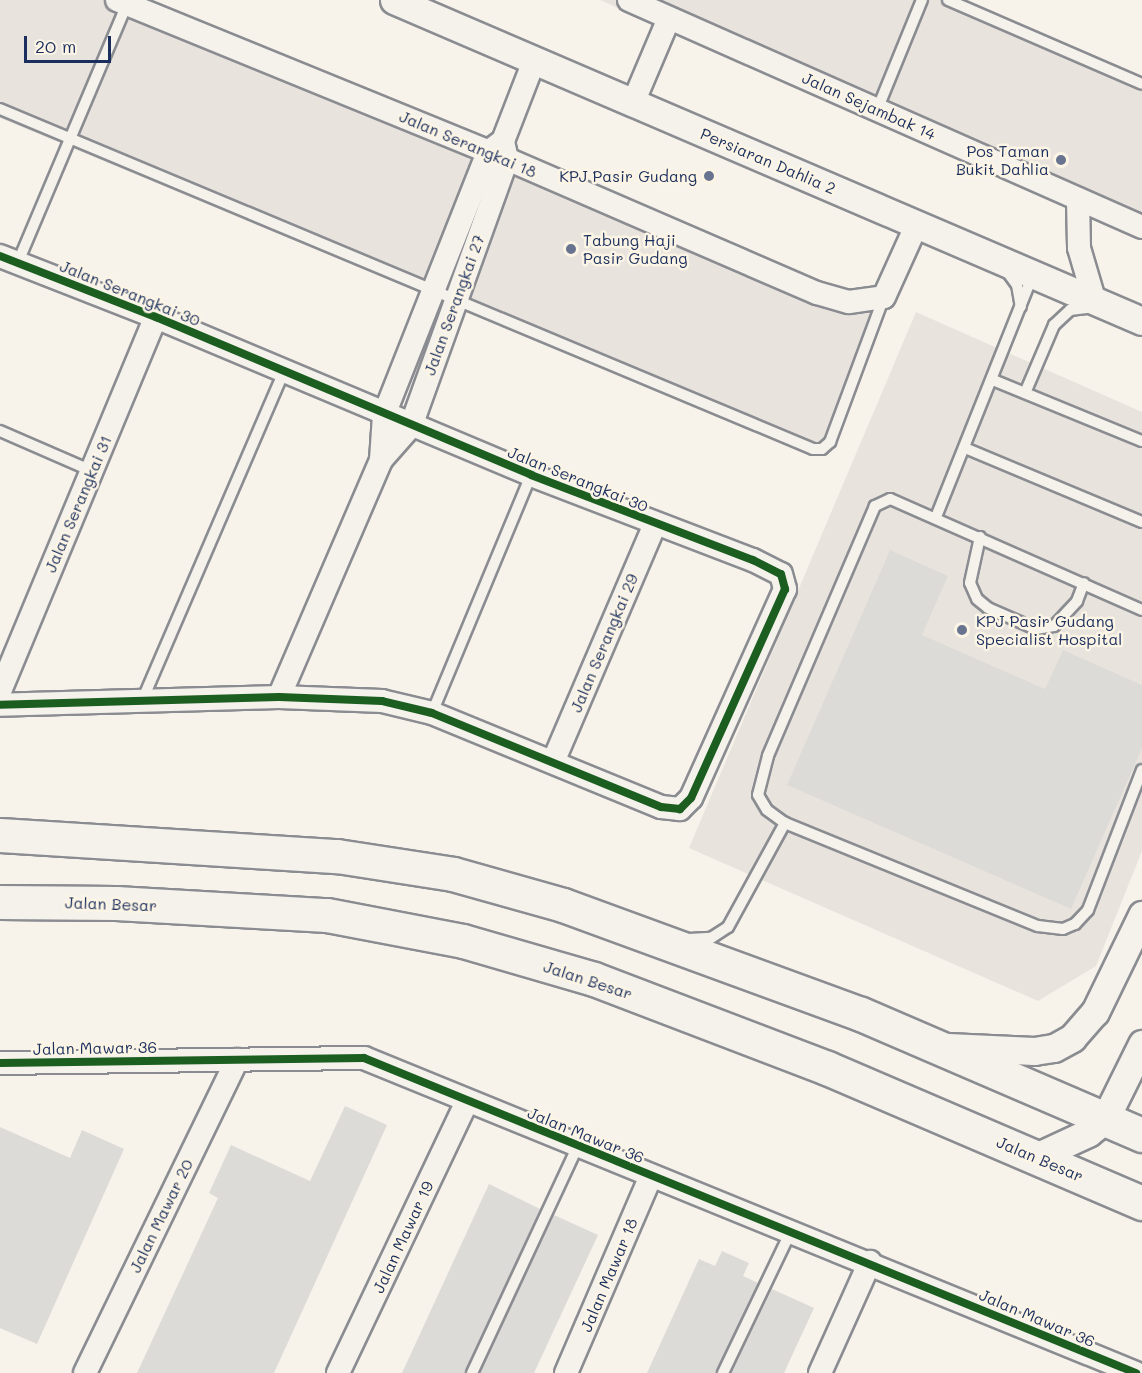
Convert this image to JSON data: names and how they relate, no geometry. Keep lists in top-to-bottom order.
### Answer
{
  "streets": {
    "main road": ["Jalan Besar"],
    "street": [
      "Jalan Sejambak 14",
      "Jalan Serangkai 18",
      "Persiaran Dahlia 2",
      "Jalan Serangkai 30",
      "Jalan Serangkai 27",
      "Jalan Serangkai 31",
      "Jalan Serangkai 29",
      "Jalan Mawar 36",
      "Jalan Mawar 20",
      "Jalan Mawar 19",
      "Jalan Mawar 18"
    ]
  },
  "crossings": [
    ["Jalan Serangkai 18", "Jalan Serangkai 27"],
    ["Persiaran Dahlia 2", "Jalan Serangkai 27"],
    ["Jalan Serangkai 30", "Jalan Serangkai 27"],
    ["Jalan Serangkai 30", "Jalan Serangkai 31"],
    ["Jalan Serangkai 30", "Jalan Serangkai 29"],
    ["Jalan Mawar 36", "Jalan Mawar 20"],
    ["Jalan Mawar 36", "Jalan Mawar 19"],
    ["Jalan Mawar 36", "Jalan Mawar 18"]
  ],
  "places": [
    "Pos Taman Bukit Dahlia",
    "KPJ Pasir Gudang",
    "Tabung Haji Pasir Gudang",
    "KPJ Pasir Gudang Specialist Hospital"
  ],
  "scale_bar": "20 m"
}
